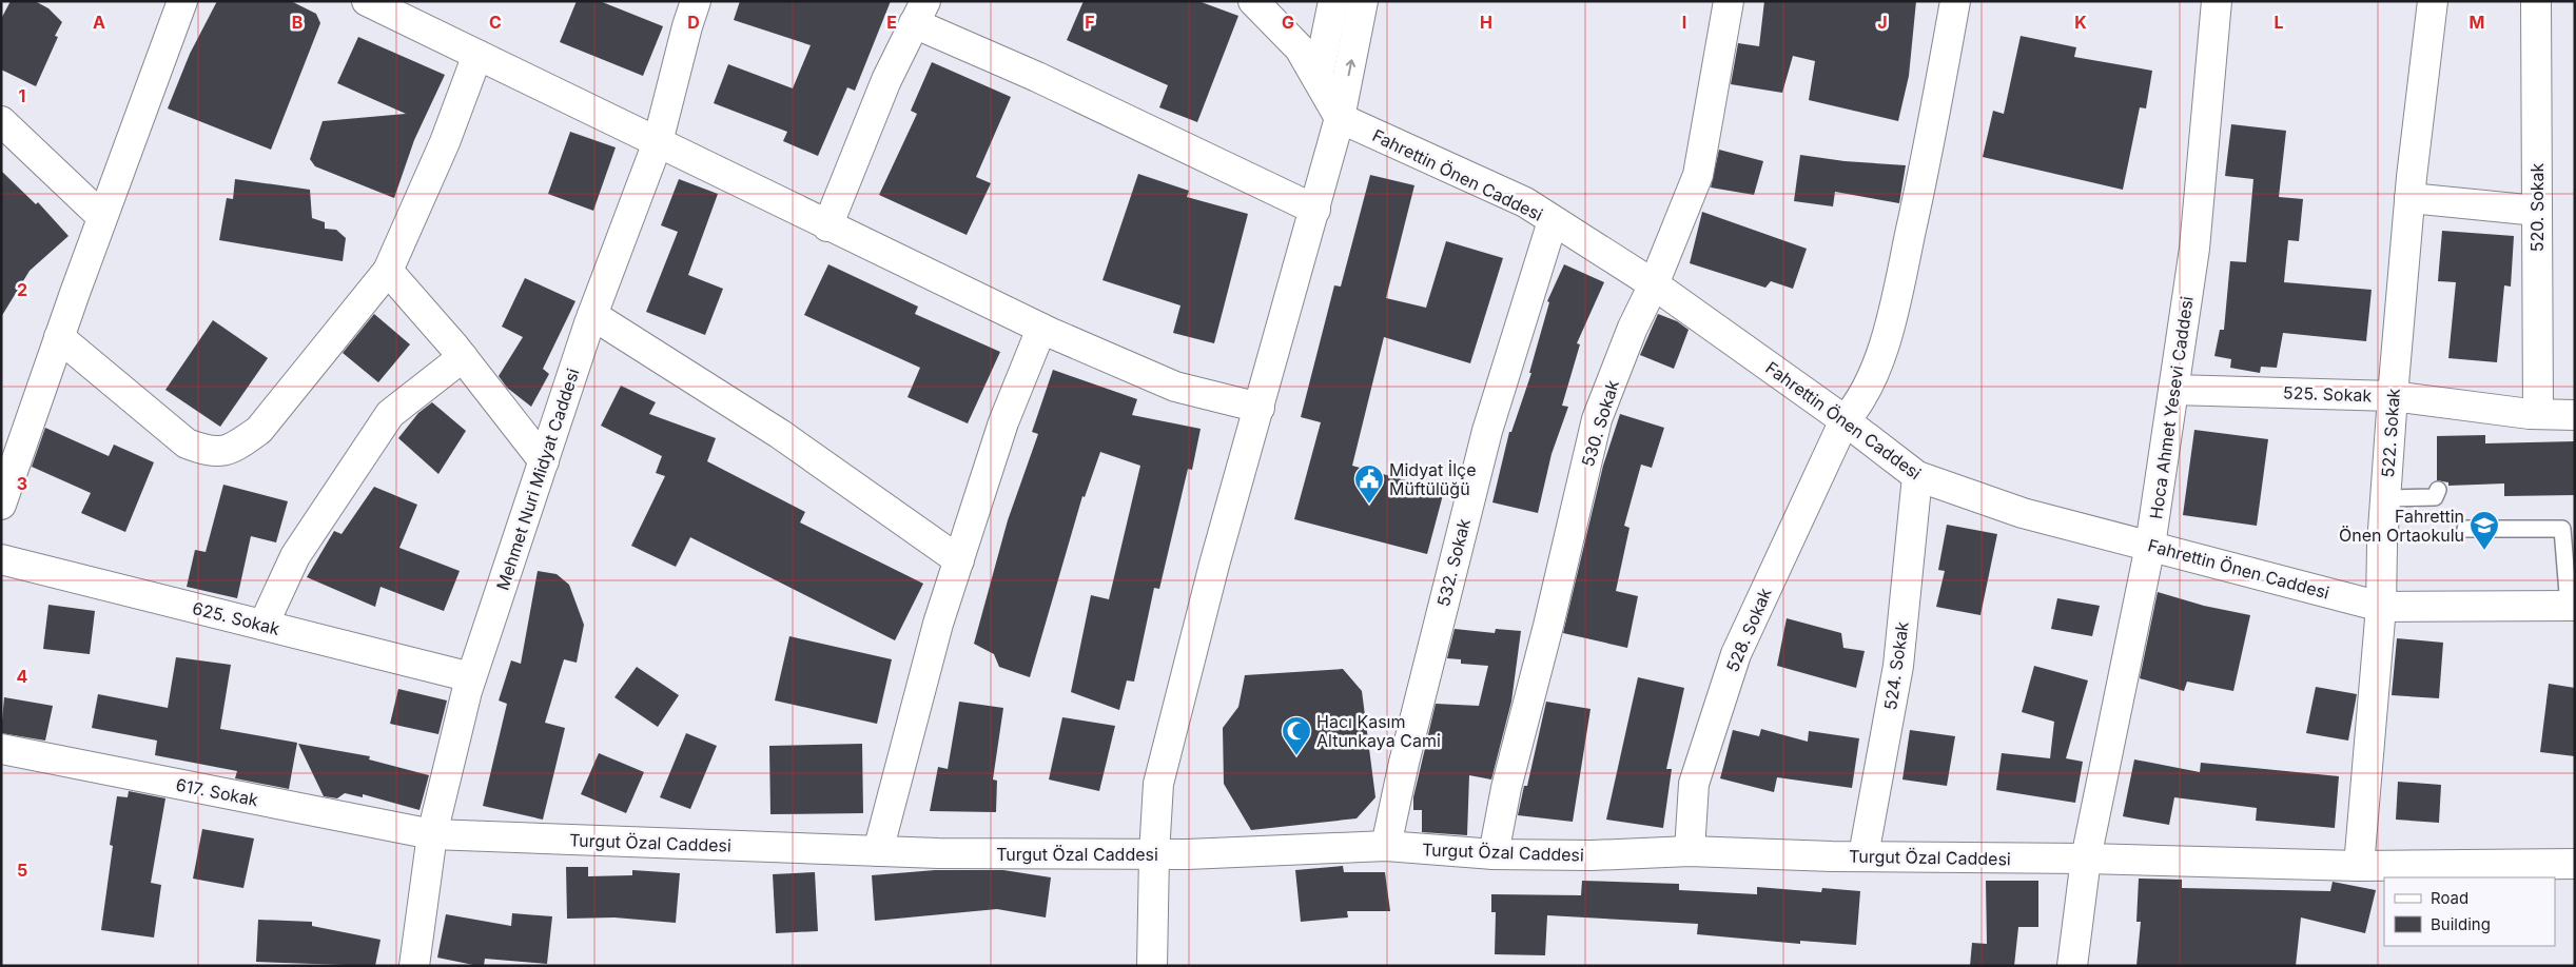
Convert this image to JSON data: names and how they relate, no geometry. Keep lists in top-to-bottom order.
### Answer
{
  "streets": {
    "street": [
      "Fahrettin Önen Caddesi",
      "520. Sokak",
      "525. Sokak",
      "Hoca Ahmet Yesevi Caddesi",
      "530. Sokak",
      "522. Sokak",
      "Mehmet Nuri Midyat Caddesi",
      "532. Sokak",
      "625. Sokak",
      "528. Sokak",
      "524. Sokak",
      "617. Sokak",
      "Turgut Özal Caddesi"
    ]
  },
  "crossings": [
    ["Fahrettin Önen Caddesi", "Hoca Ahmet Yesevi Caddesi"],
    ["Fahrettin Önen Caddesi", "530. Sokak"],
    ["Fahrettin Önen Caddesi", "522. Sokak"],
    ["Fahrettin Önen Caddesi", "532. Sokak"],
    ["Fahrettin Önen Caddesi", "528. Sokak"],
    ["Fahrettin Önen Caddesi", "524. Sokak"],
    ["520. Sokak", "525. Sokak"],
    ["525. Sokak", "Hoca Ahmet Yesevi Caddesi"],
    ["525. Sokak", "522. Sokak"],
    ["Hoca Ahmet Yesevi Caddesi", "Turgut Özal Caddesi"],
    ["530. Sokak", "Turgut Özal Caddesi"],
    ["522. Sokak", "Turgut Özal Caddesi"],
    ["Mehmet Nuri Midyat Caddesi", "625. Sokak"],
    ["Mehmet Nuri Midyat Caddesi", "617. Sokak"],
    ["Mehmet Nuri Midyat Caddesi", "Turgut Özal Caddesi"],
    ["532. Sokak", "Turgut Özal Caddesi"],
    ["528. Sokak", "Turgut Özal Caddesi"],
    ["524. Sokak", "Turgut Özal Caddesi"],
    ["617. Sokak", "Turgut Özal Caddesi"]
  ],
  "places": {
    "public building": ["Midyat İlçe Müftülüğü"],
    "school or university": ["Fahrettin Önen Ortaokulu"],
    "mosque": ["Hacı Kasım Altunkaya Cami"]
  },
  "legend": ["Road", "Building"],
  "grid": {
    "columns": [
      "A",
      "B",
      "C",
      "D",
      "E",
      "F",
      "G",
      "H",
      "I",
      "J",
      "K",
      "L",
      "M"
    ],
    "rows": [
      "1",
      "2",
      "3",
      "4",
      "5"
    ]
  }
}
